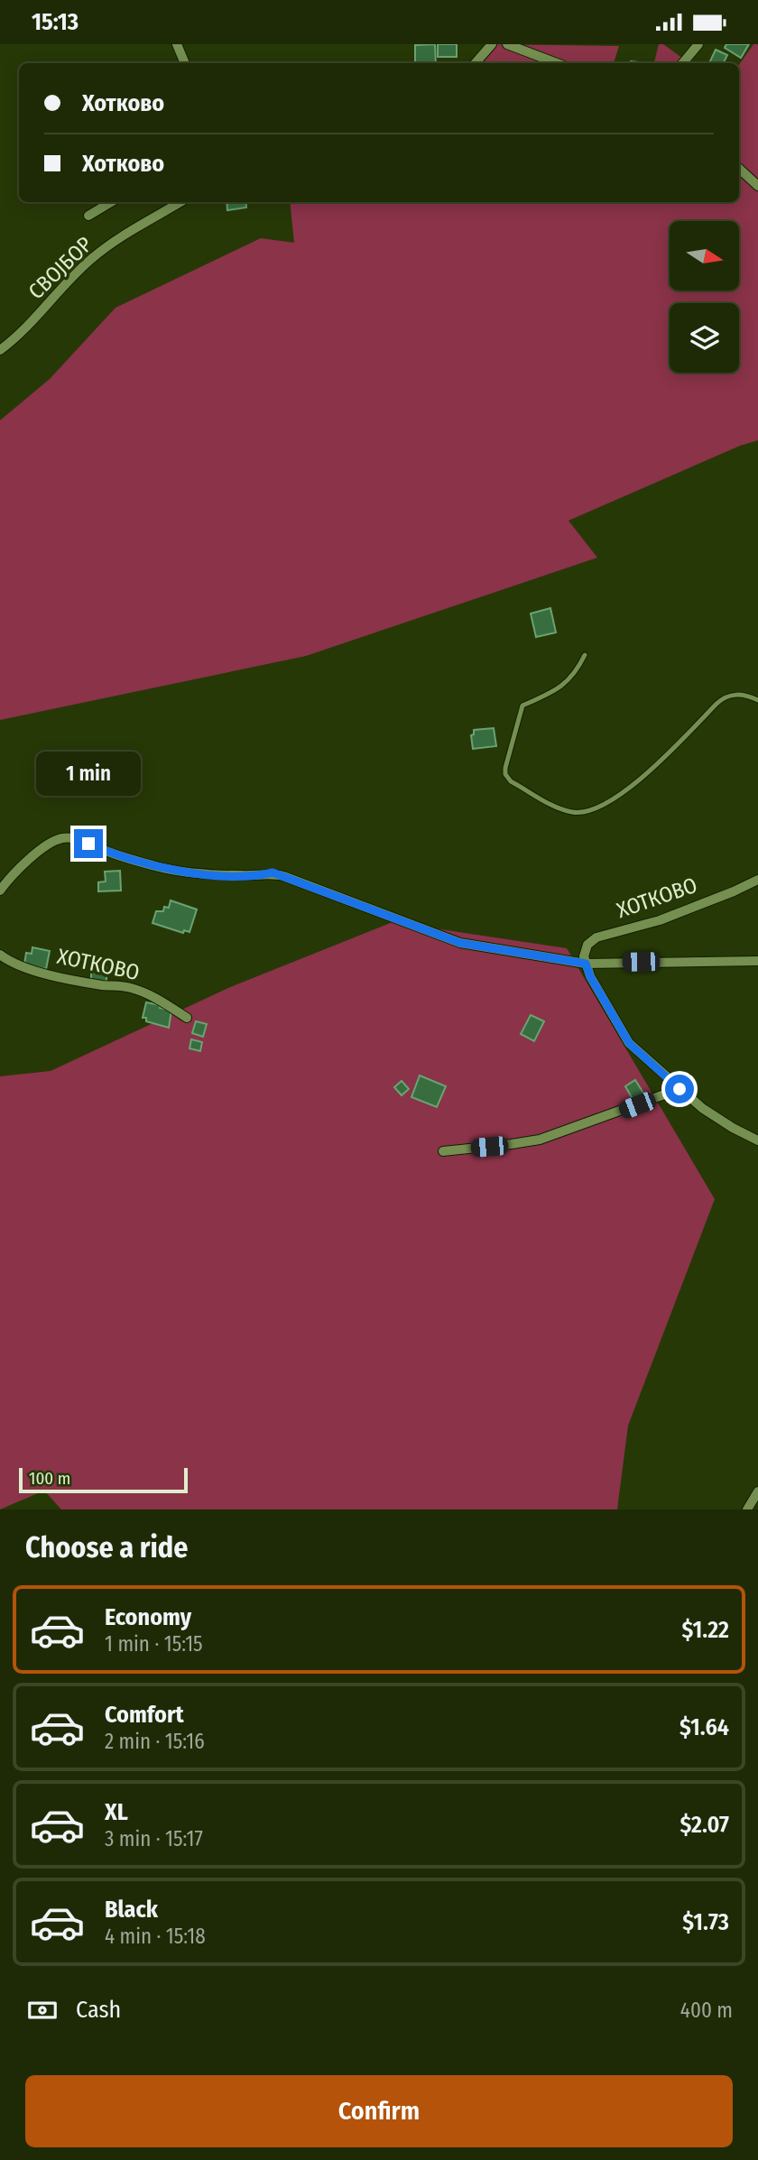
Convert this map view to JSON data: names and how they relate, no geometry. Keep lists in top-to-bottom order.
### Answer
{
  "streets": {
    "street": ["СВОЈБОР", "ХОТКОВО"]
  },
  "scale_bar": "100 m",
  "north": "right",
  "page": {
    "status": "15:13",
    "banner": ["Хотково", "Хотково"],
    "bubble": "1 min",
    "scale": "100 m",
    "heading": "Choose a ride",
    "list": [
      {
        "name": "Economy",
        "note": "1 min · 15:15",
        "value": "$1.22"
      },
      {
        "name": "Comfort",
        "note": "2 min · 15:16",
        "value": "$1.64"
      },
      {
        "name": "XL",
        "note": "3 min · 15:17",
        "value": "$2.07"
      },
      {
        "name": "Black",
        "note": "4 min · 15:18",
        "value": "$1.73"
      }
    ],
    "pay": ["Cash", "400 m"],
    "buttons": "Confirm"
  }
}
